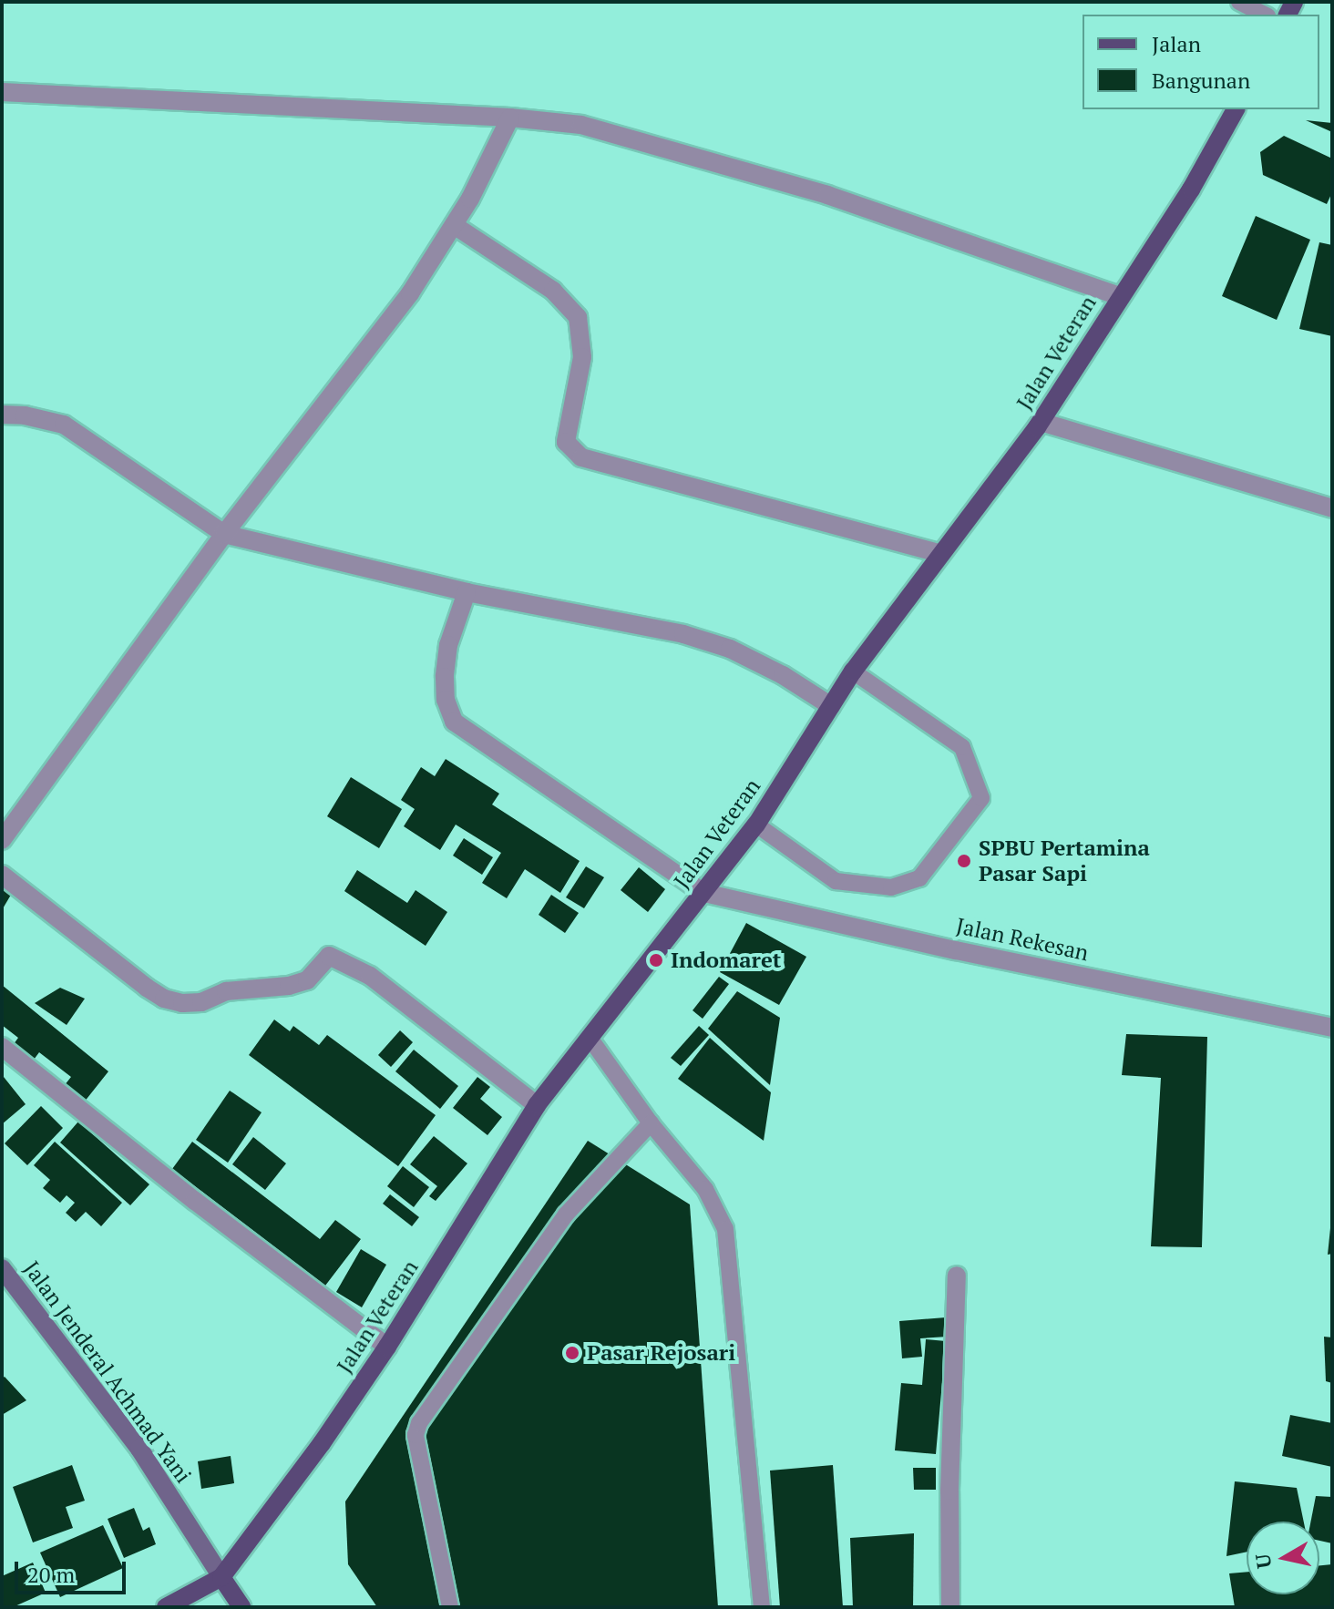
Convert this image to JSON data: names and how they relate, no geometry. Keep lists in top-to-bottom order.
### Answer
{
  "streets": {
    "main road": ["Jalan Veteran", "Jalan Jenderal Achmad Yani"],
    "street": ["Jalan Rekesan"]
  },
  "crossings": [
    ["Jalan Veteran", "Jalan Rekesan"],
    ["Jalan Veteran", "Jalan Jenderal Achmad Yani"]
  ],
  "places": ["SPBU Pertamina Pasar Sapi", "Indomaret", "Pasar Rejosari"],
  "legend": ["Jalan", "Bangunan"],
  "scale_bar": "20 m",
  "north": "left"
}
